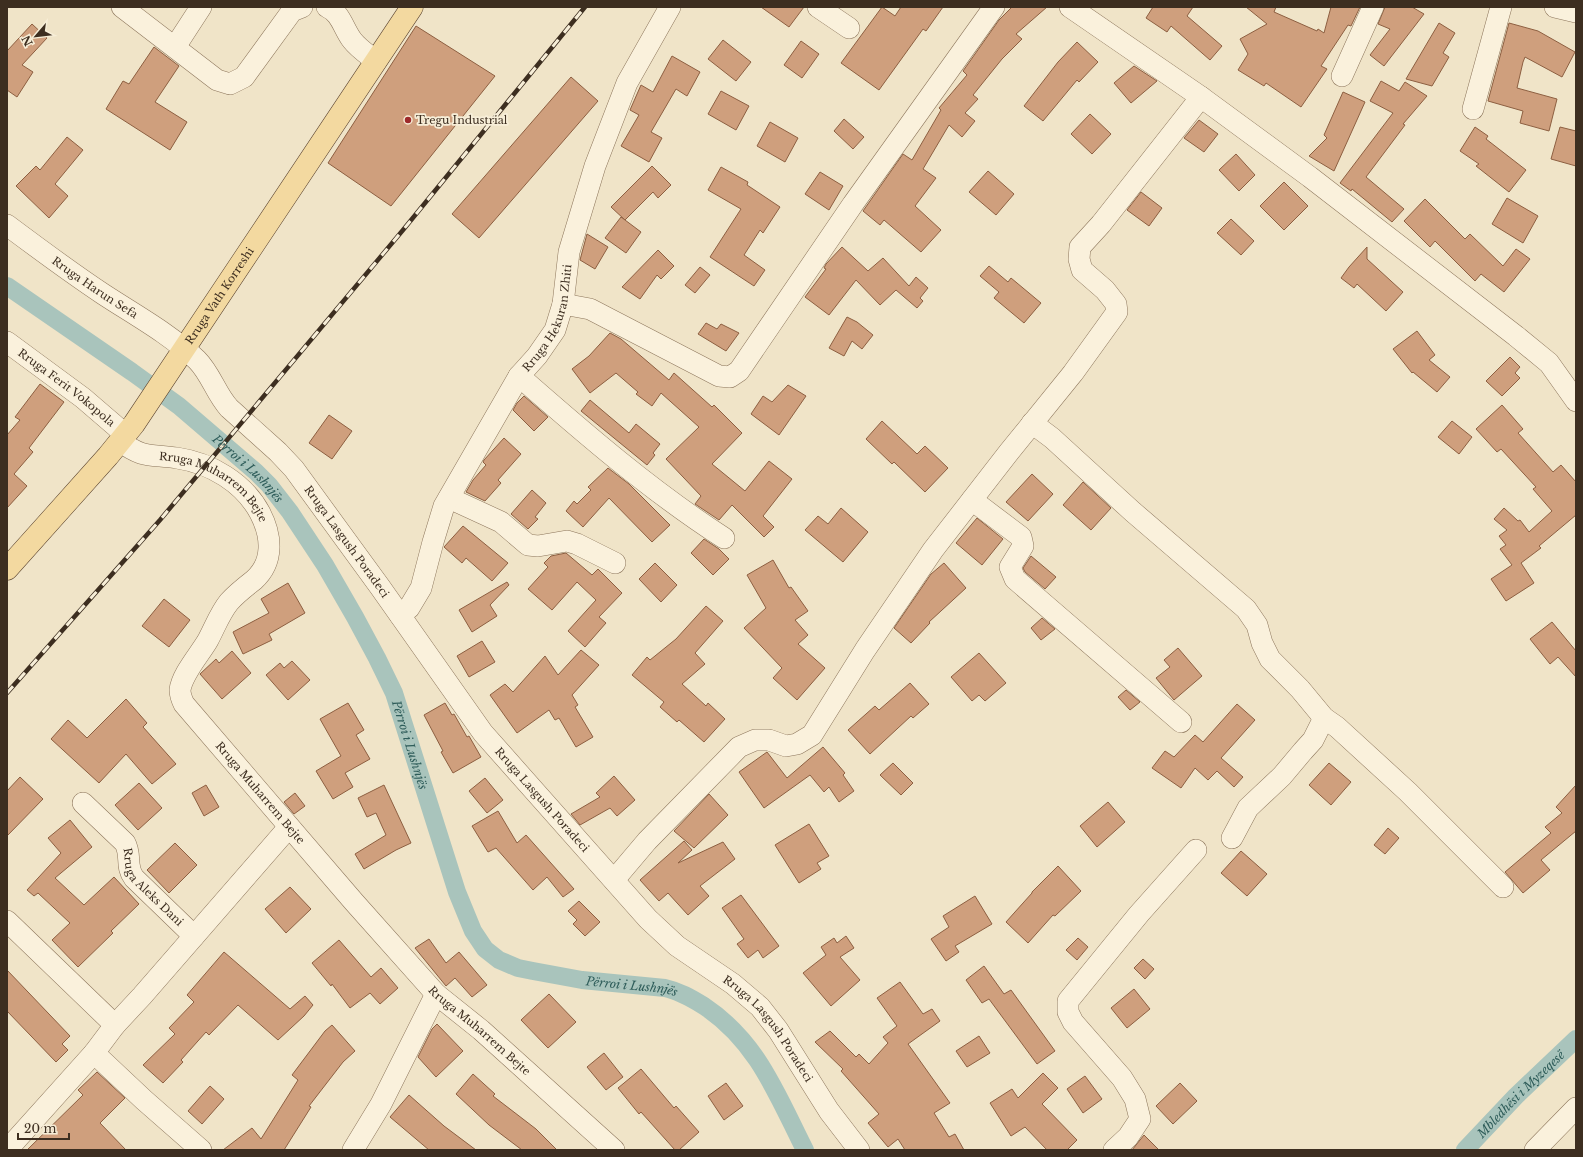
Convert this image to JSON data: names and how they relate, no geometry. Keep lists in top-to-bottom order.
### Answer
{
  "streets": {
    "main road": ["Rruga Vath Korreshi"],
    "street": [
      "Rruga Harun Sefa",
      "Rruga Hekuran Zhiti",
      "Rruga Ferit Vokopola",
      "Rruga Muharrem Bejte",
      "Rruga Lasgush Poradeci",
      "Rruga Aleks Dani"
    ]
  },
  "crossings": [
    ["Rruga Harun Sefa", "Rruga Vath Korreshi"],
    ["Rruga Harun Sefa", "Rruga Lasgush Poradeci"],
    ["Rruga Vath Korreshi", "Rruga Ferit Vokopola"],
    ["Rruga Vath Korreshi", "Rruga Muharrem Bejte"],
    ["Rruga Hekuran Zhiti", "Rruga Lasgush Poradeci"],
    ["Rruga Ferit Vokopola", "Rruga Muharrem Bejte"],
    ["Rruga Muharrem Bejte", "Rruga Aleks Dani"]
  ],
  "water": ["Përroi i Lushnjës", "Mbledhësi i Myzeqesë"],
  "places": ["Tregu Industrial"],
  "scale_bar": "20 m",
  "north": "bottom left"
}
